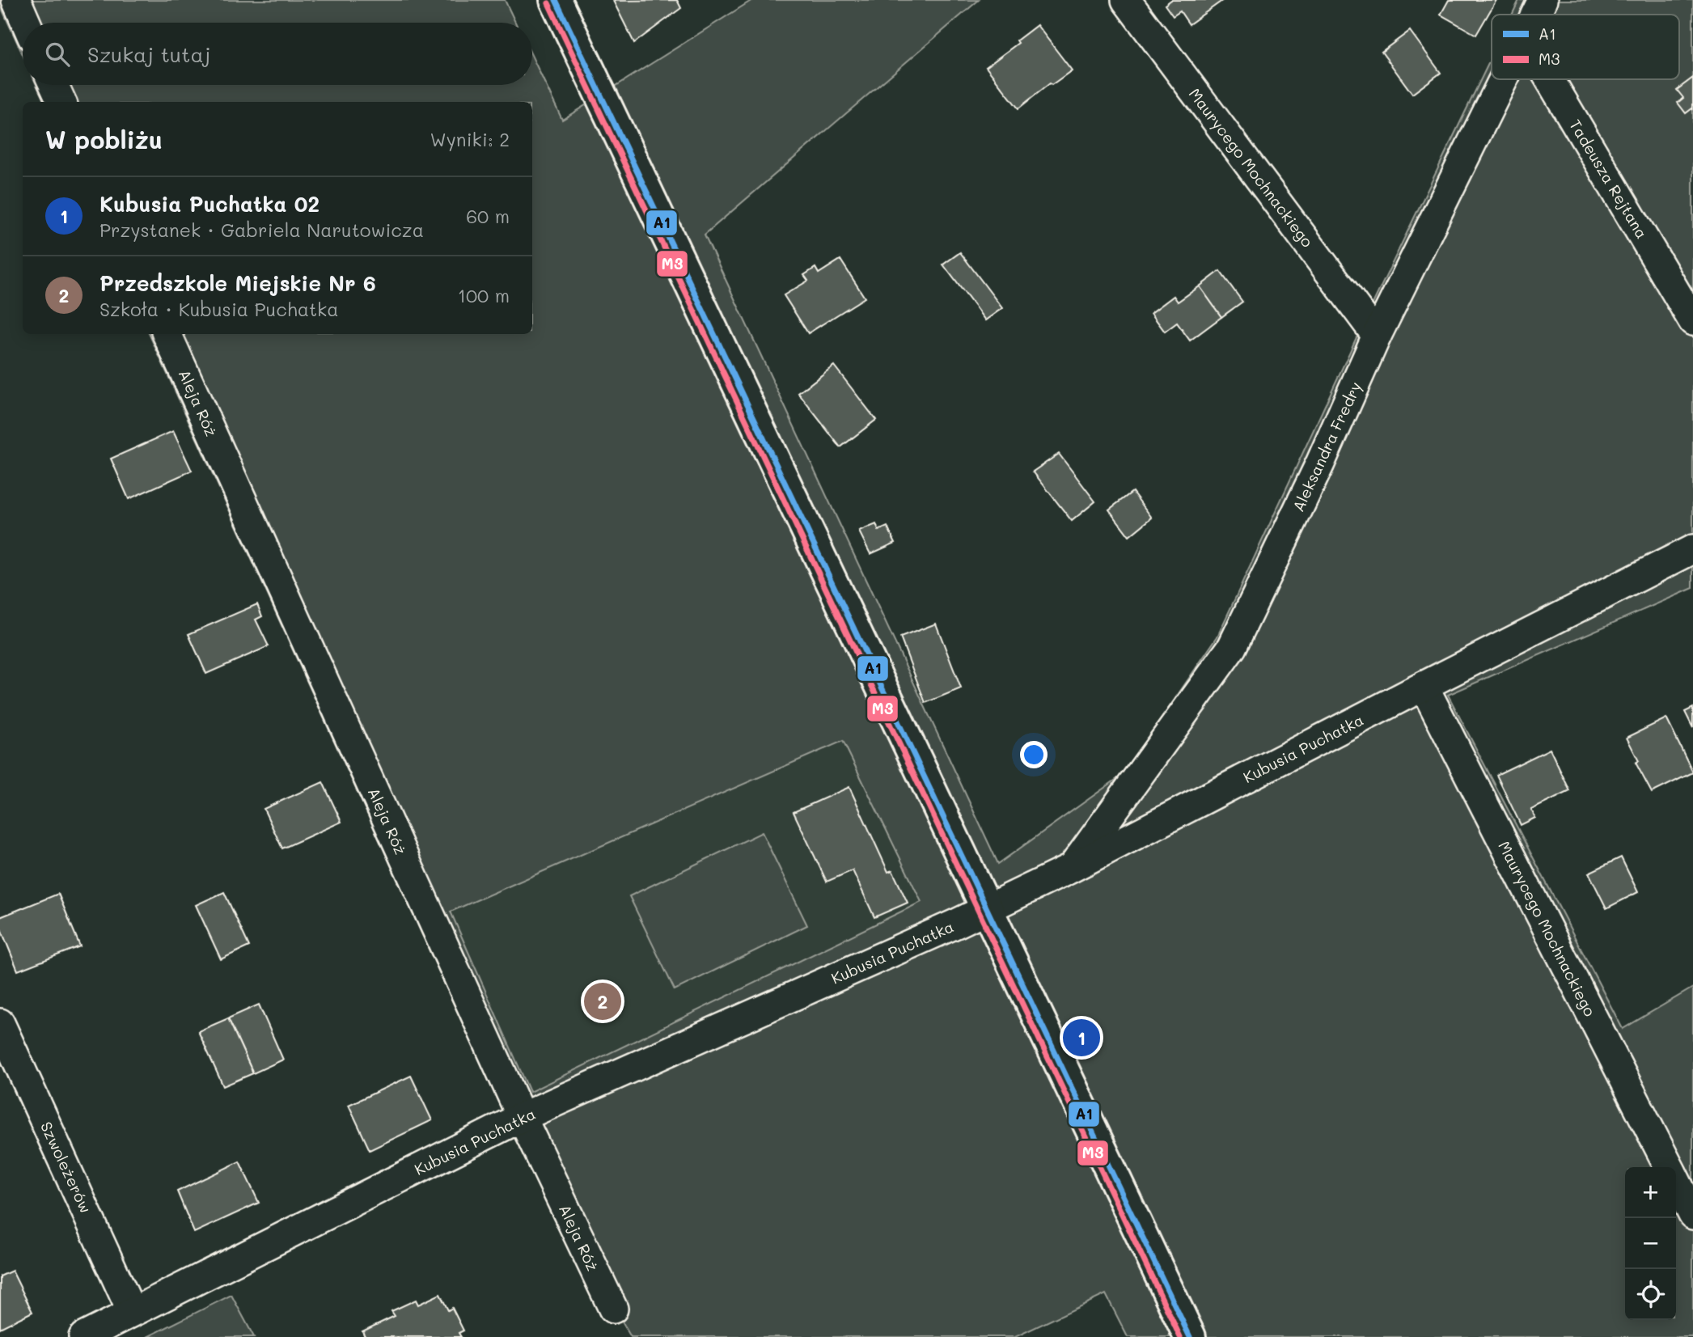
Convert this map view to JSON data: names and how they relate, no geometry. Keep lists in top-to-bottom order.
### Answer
{
  "streets": {
    "street": [
      "Maurycego Mochnackiego",
      "Tadeusza Rejtana",
      "Aleja Róż",
      "Aleksandra Fredry",
      "Kubusia Puchatka",
      "Szwoleżerów"
    ]
  },
  "crossings": [
    ["Maurycego Mochnackiego", "Aleksandra Fredry"],
    ["Maurycego Mochnackiego", "Kubusia Puchatka"],
    ["Aleja Róż", "Kubusia Puchatka"],
    ["Aleksandra Fredry", "Kubusia Puchatka"],
    ["Kubusia Puchatka", "Szwoleżerów"]
  ],
  "lines": ["transit line A1", "transit line M3"],
  "legend": ["A1", "M3"],
  "page": {
    "search": "Szukaj tutaj",
    "heading": ["W pobliżu", "Wyniki: 2"],
    "list": [
      {
        "mark": "1",
        "name": "Kubusia Puchatka 02",
        "note": "Przystanek · Gabriela Narutowicza",
        "value": "60 m"
      },
      {
        "mark": "2",
        "name": "Przedszkole Miejskie Nr 6",
        "note": "Szkoła · Kubusia Puchatka",
        "value": "100 m"
      }
    ],
    "pins": ["2", "1"],
    "map_buttons": ["+", "−"]
  }
}
